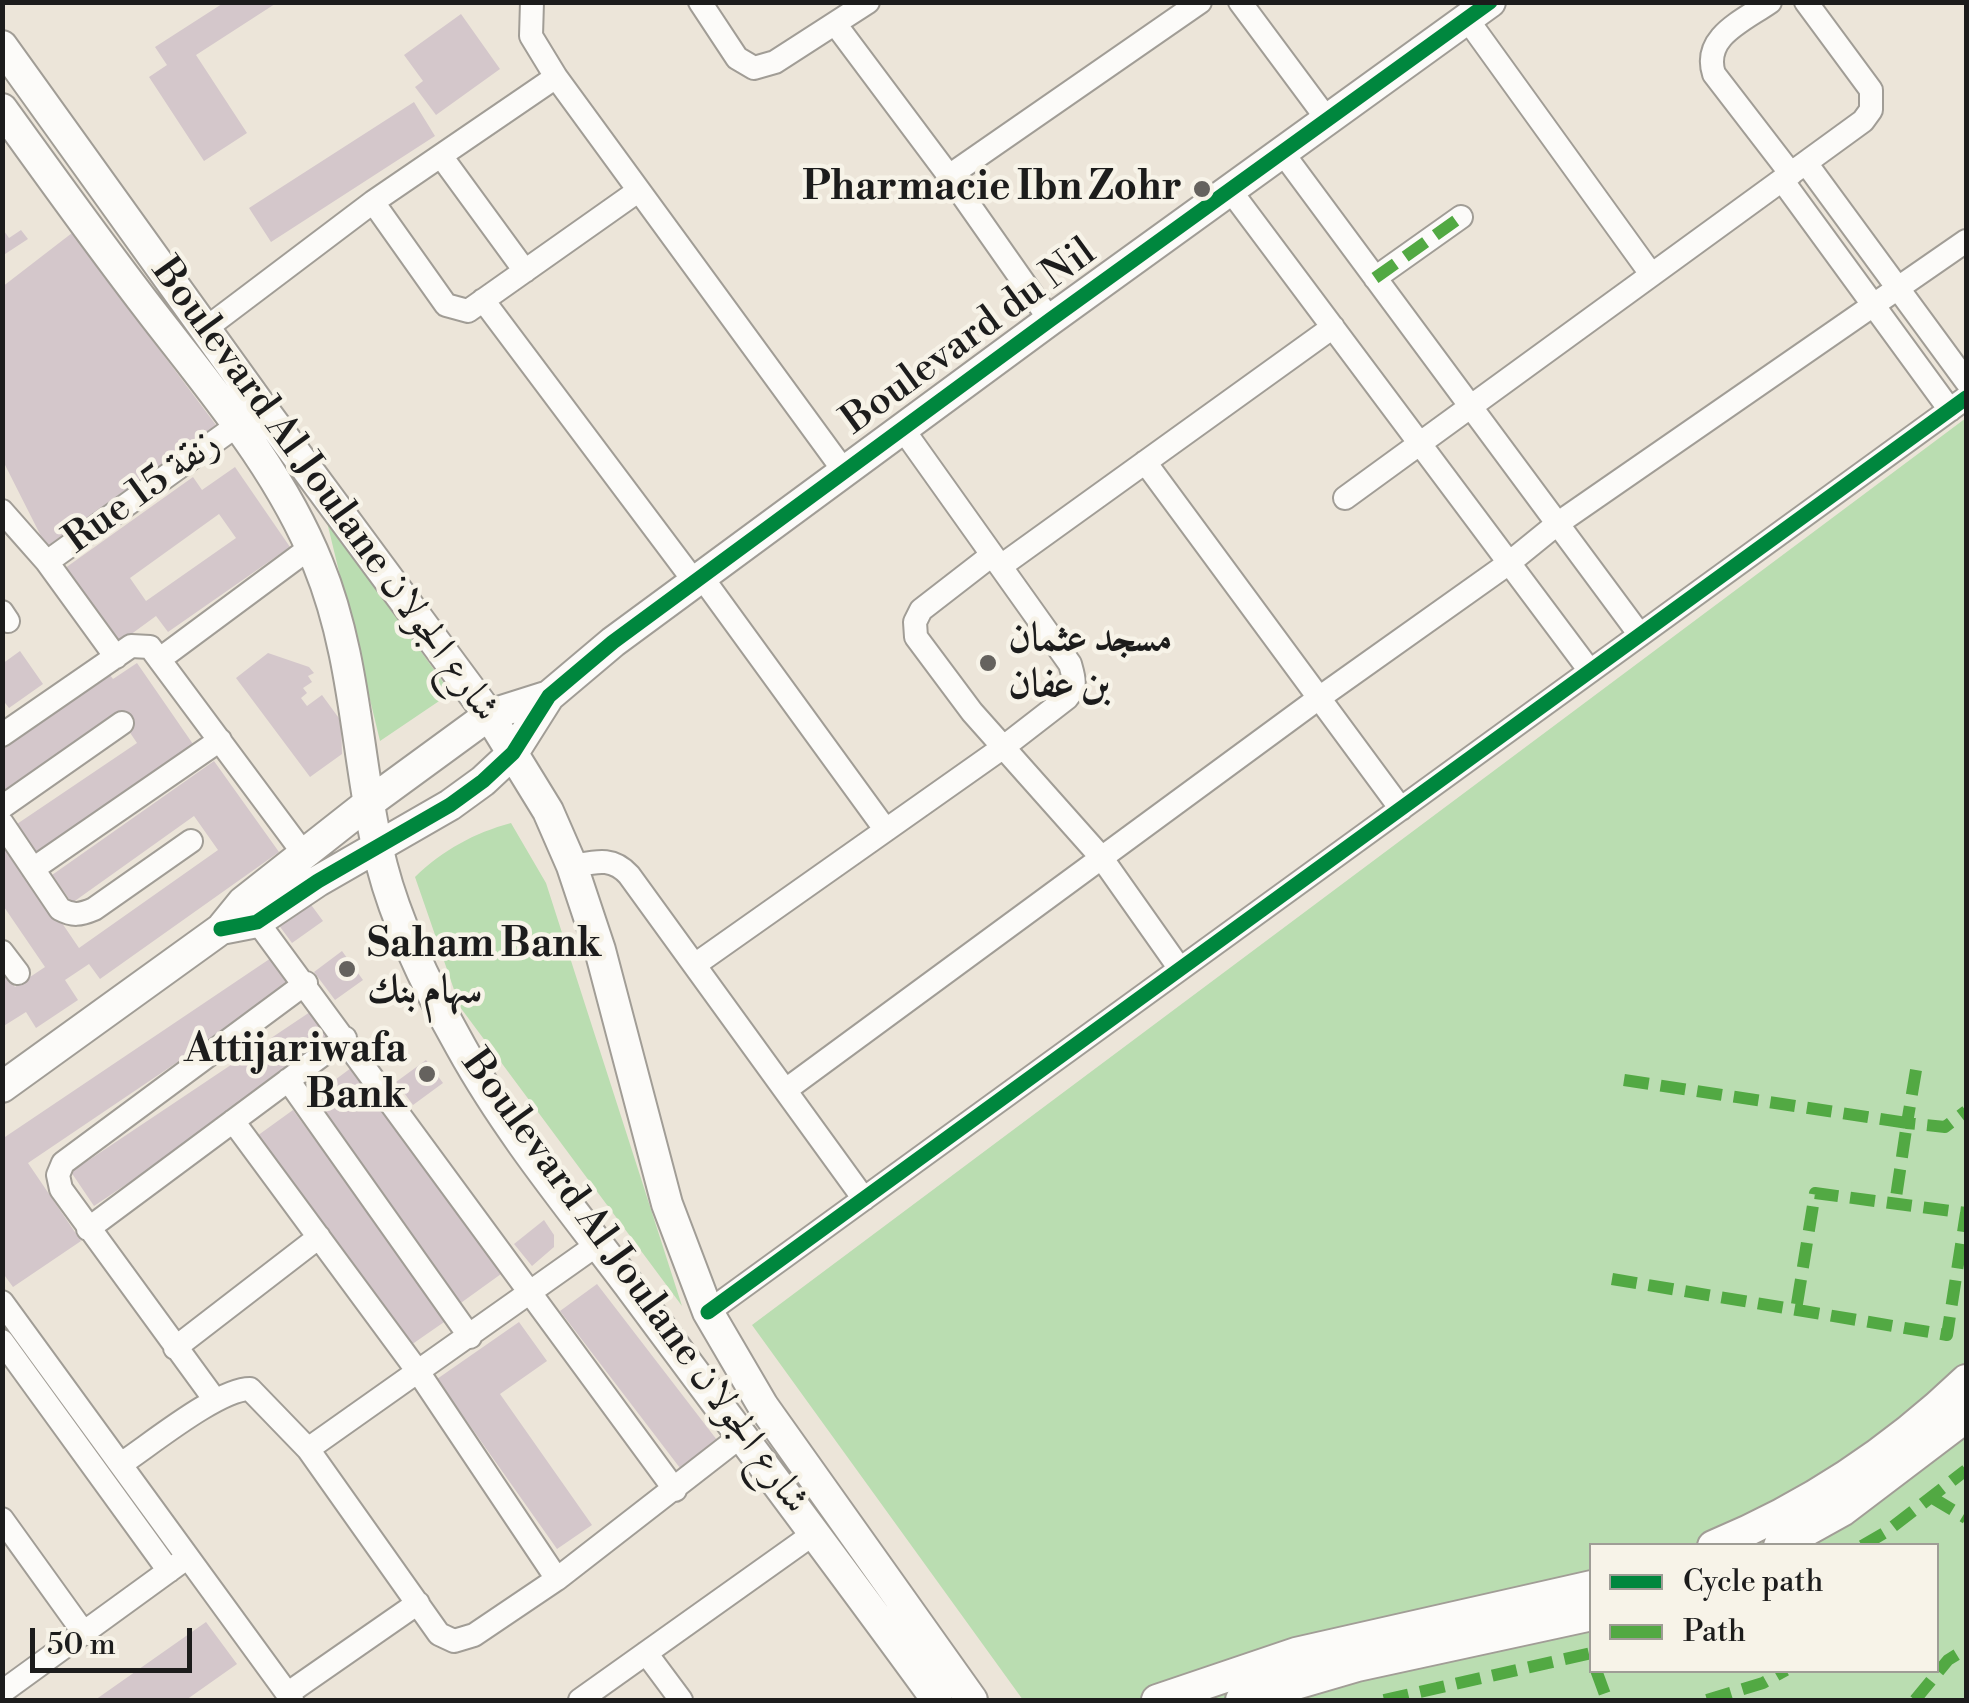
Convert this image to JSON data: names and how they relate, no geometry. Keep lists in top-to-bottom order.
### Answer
{
  "streets": {
    "main road": ["Boulevard du Nil", "Boulevard Al Joulane شارع الجولان"],
    "street": ["Rue 15 زنقة"]
  },
  "crossings": [
    ["Boulevard du Nil", "Boulevard Al Joulane شارع الجولان"],
    ["Boulevard Al Joulane شارع الجولان", "Rue 15 زنقة"]
  ],
  "places": [
    "Pharmacie Ibn Zohr",
    "مسجد عثمان بن عفان",
    "Saham Bank سهام بنك",
    "Attijariwafa Bank"
  ],
  "legend": ["Cycle path", "Path"],
  "scale_bar": "50 m"
}
